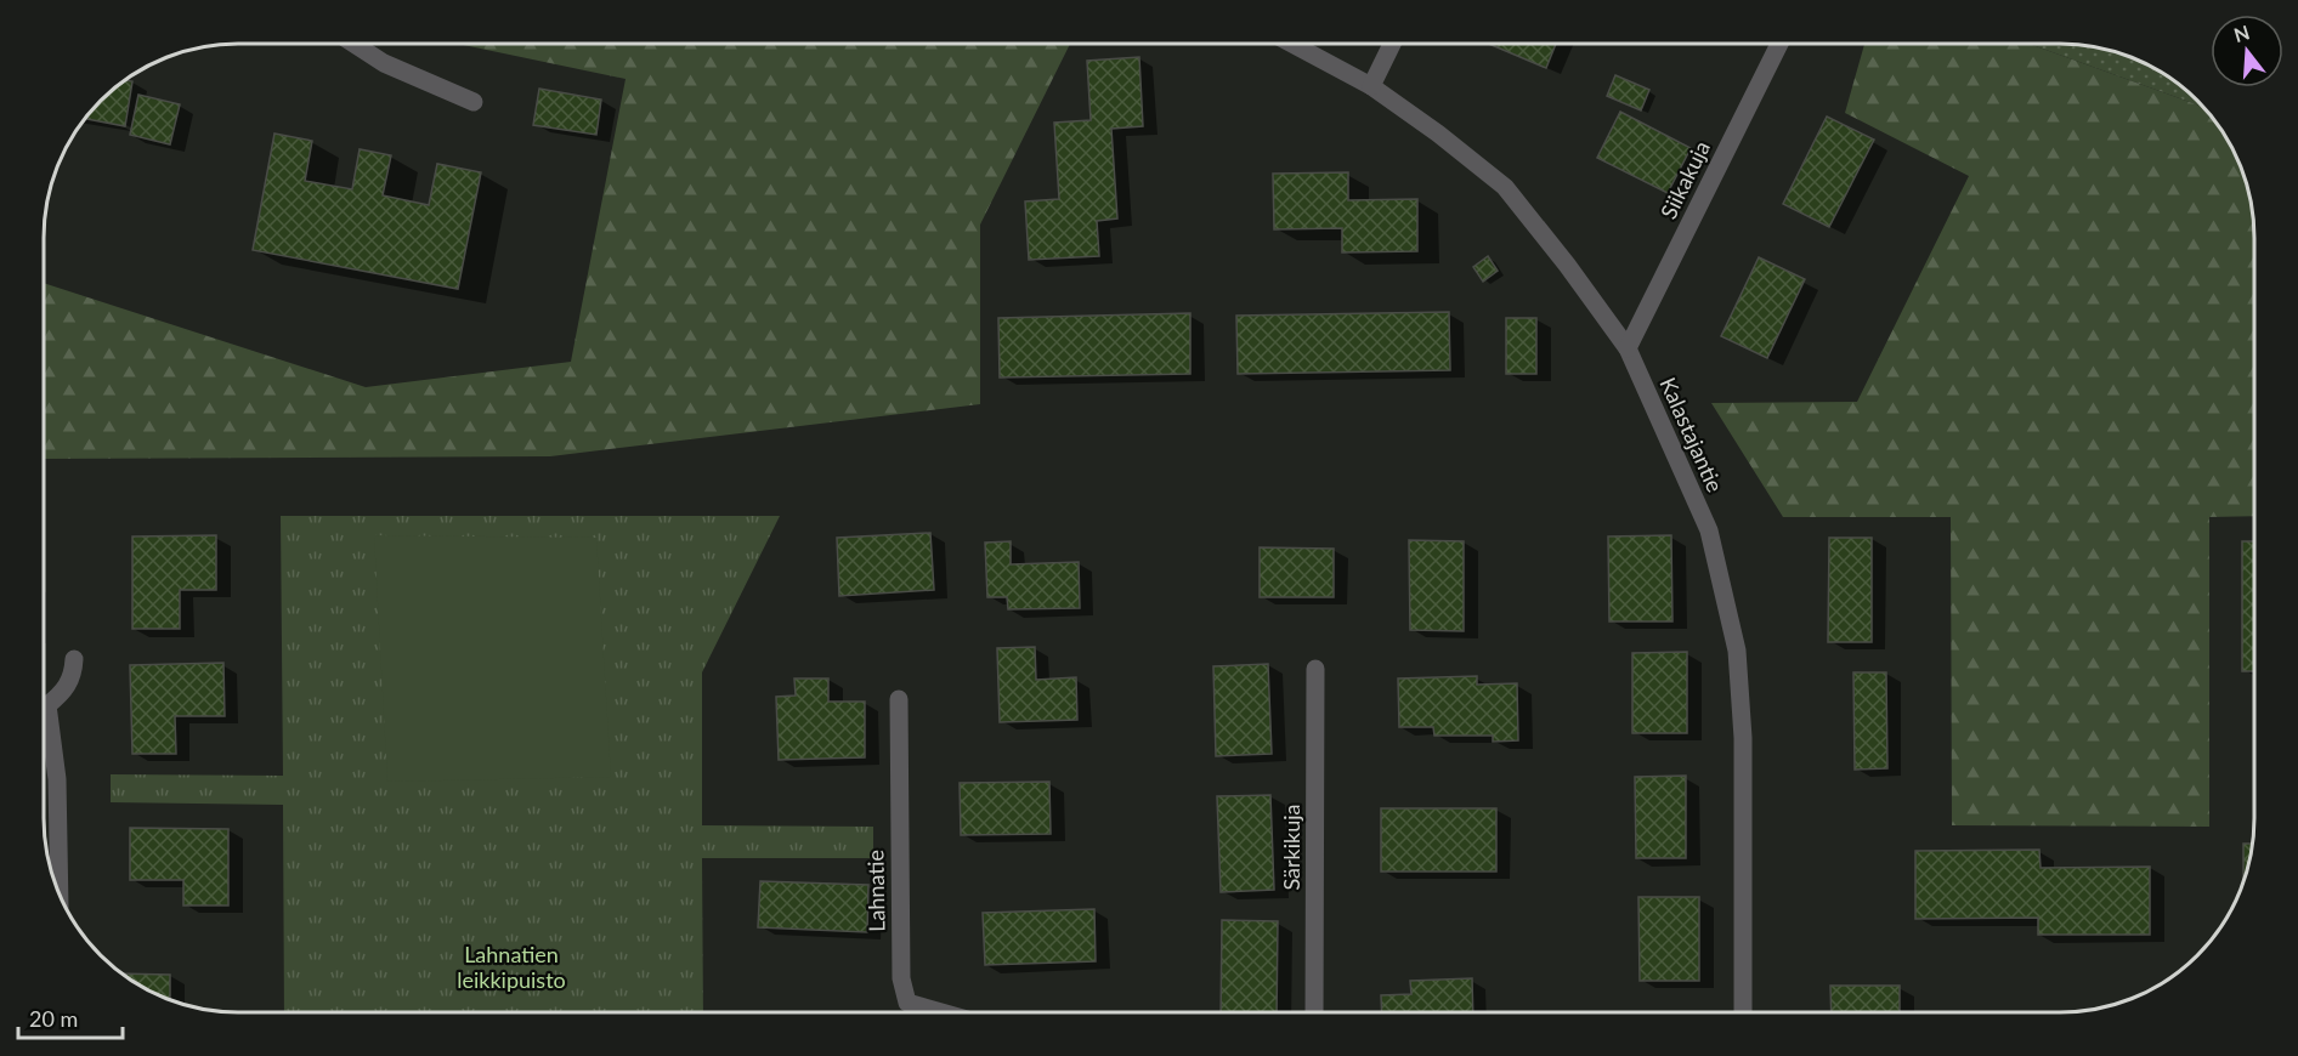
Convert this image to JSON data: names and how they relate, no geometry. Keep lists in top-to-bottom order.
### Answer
{
  "streets": {
    "street": [
      "Siikakuja",
      "Kalastajantie",
      "Särkikuja",
      "Lahnatie"
    ]
  },
  "crossings": [
    ["Siikakuja", "Kalastajantie"]
  ],
  "parks": ["Lahnatien leikkipuisto"],
  "scale_bar": "20 m",
  "north": "top"
}
